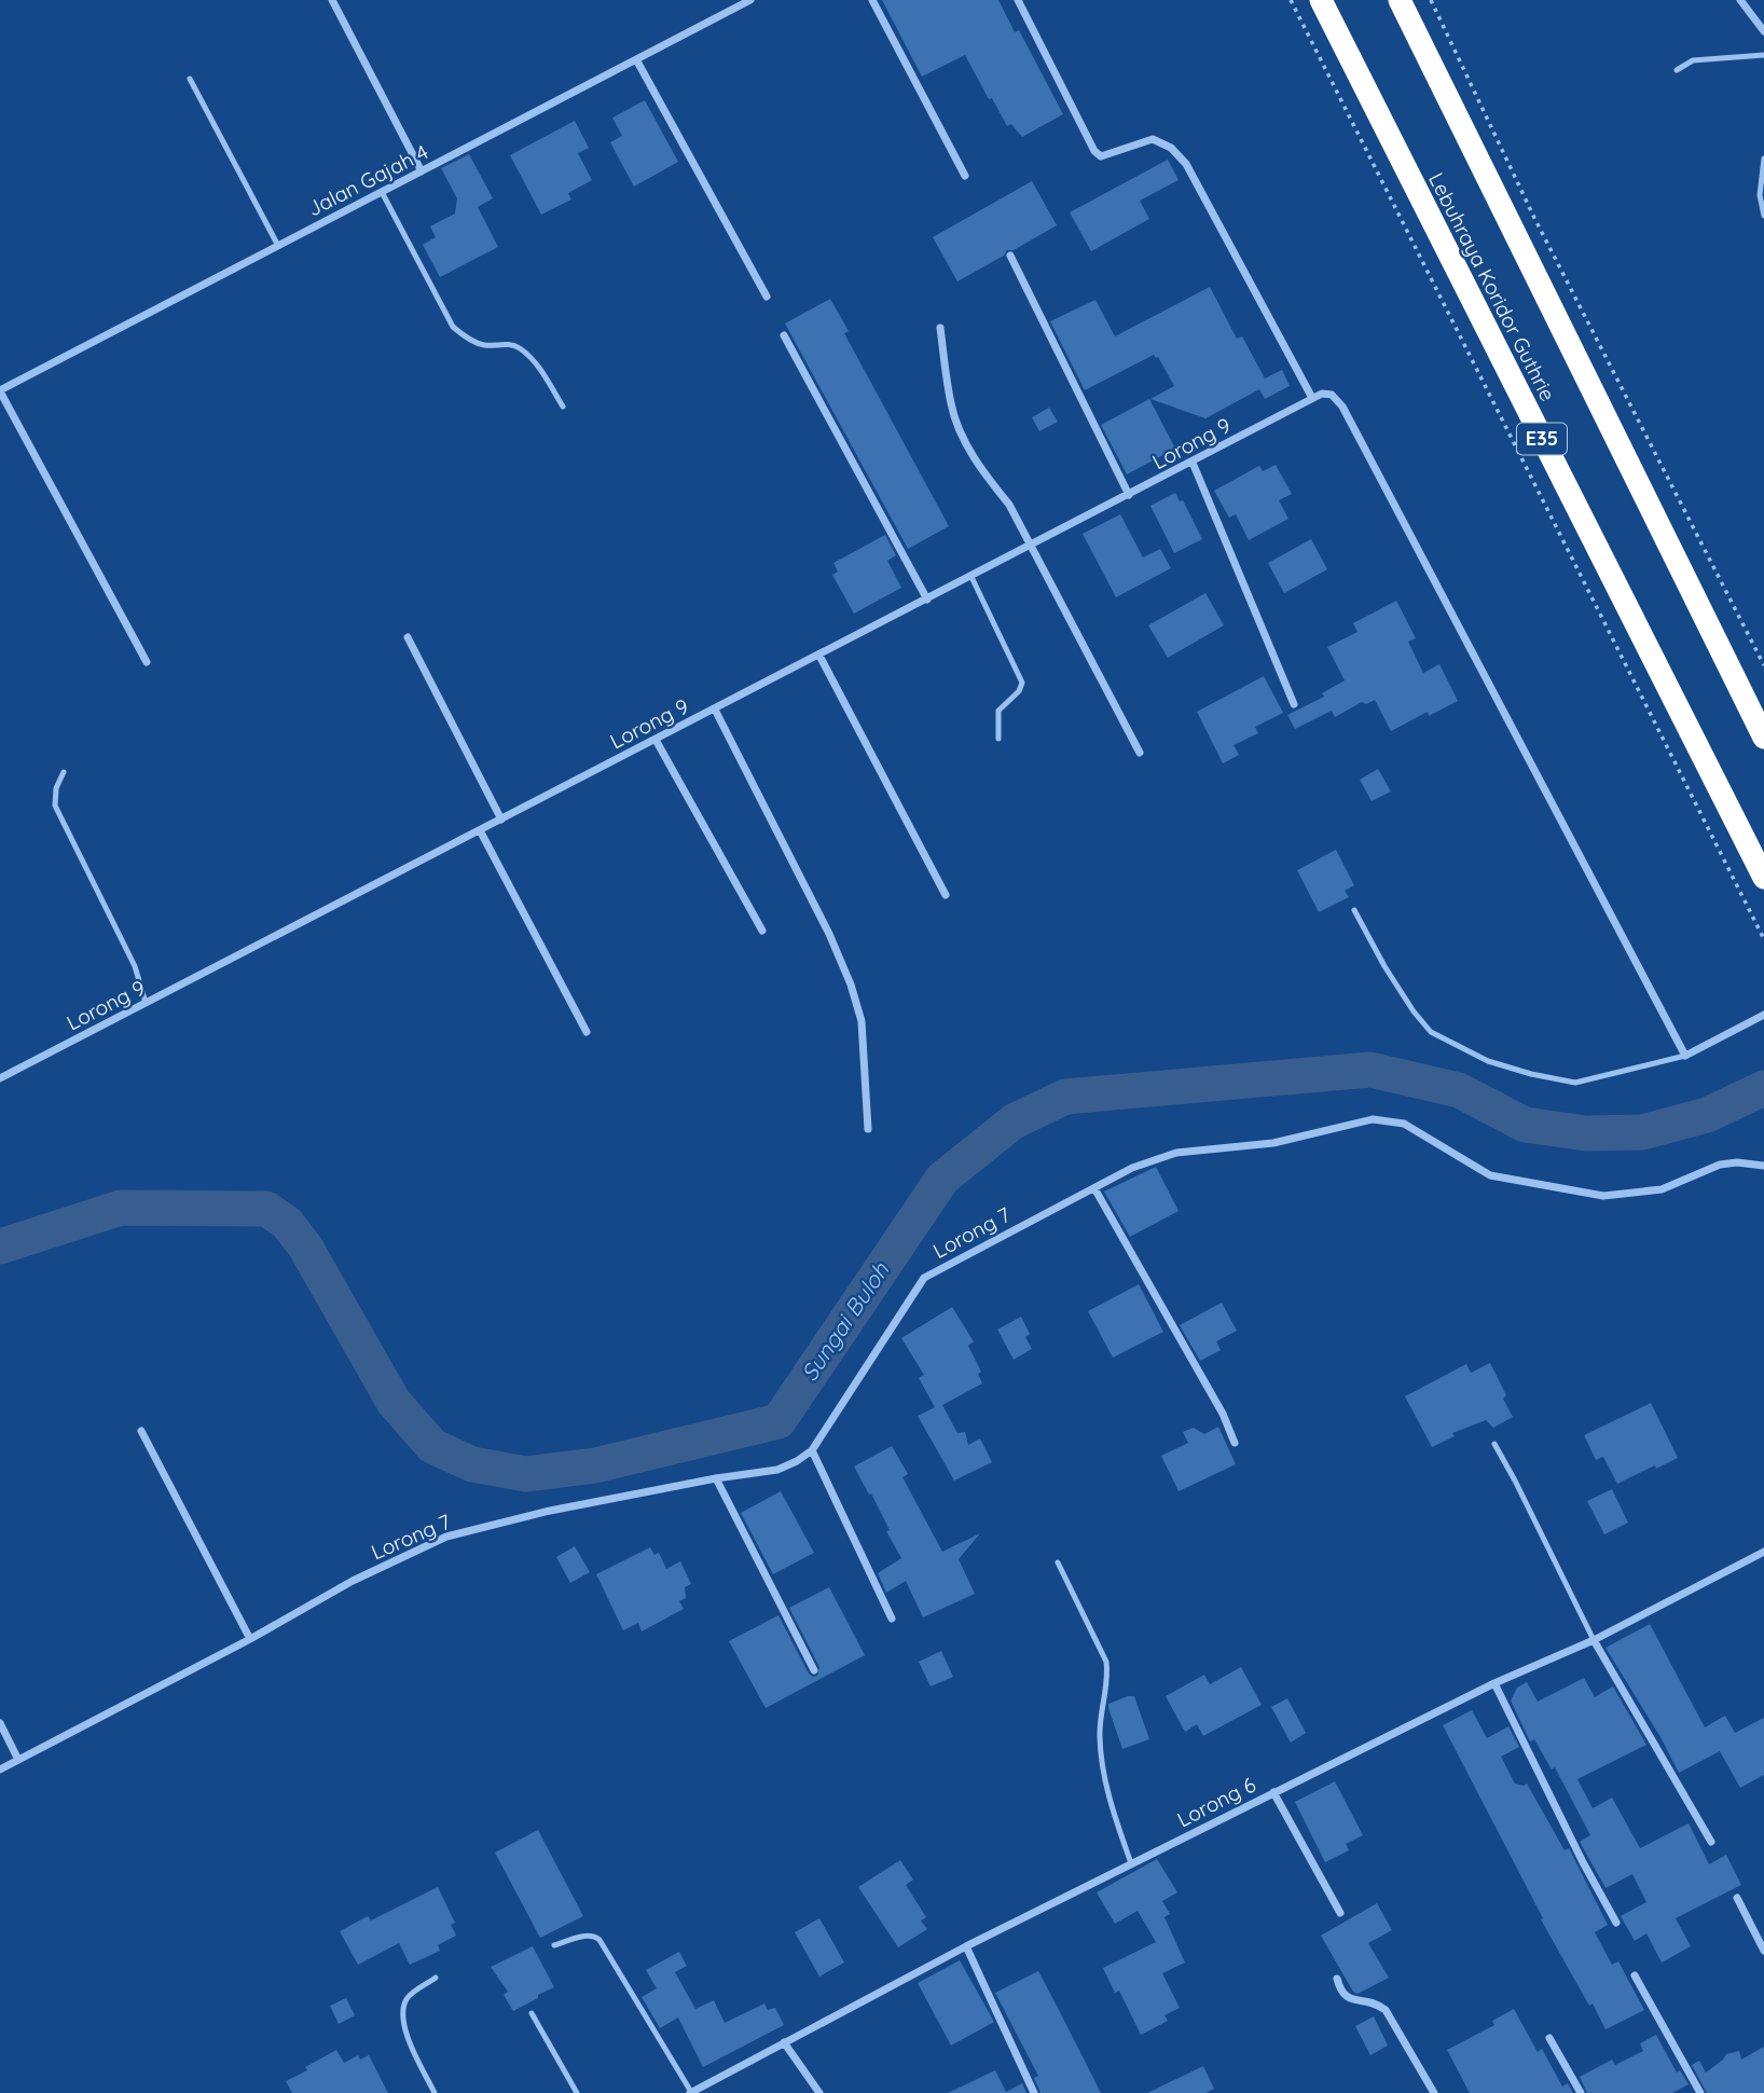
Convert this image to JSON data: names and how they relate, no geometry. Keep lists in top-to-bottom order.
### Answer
{
  "streets": {
    "highway": ["Lebuhraya Koridor Guthrie", "E35"],
    "street": [
      "Jalan Gajah 4",
      "Lorong 9",
      "Lorong 7",
      "Lorong 6"
    ]
  },
  "water": ["Sungai Buloh"]
}
